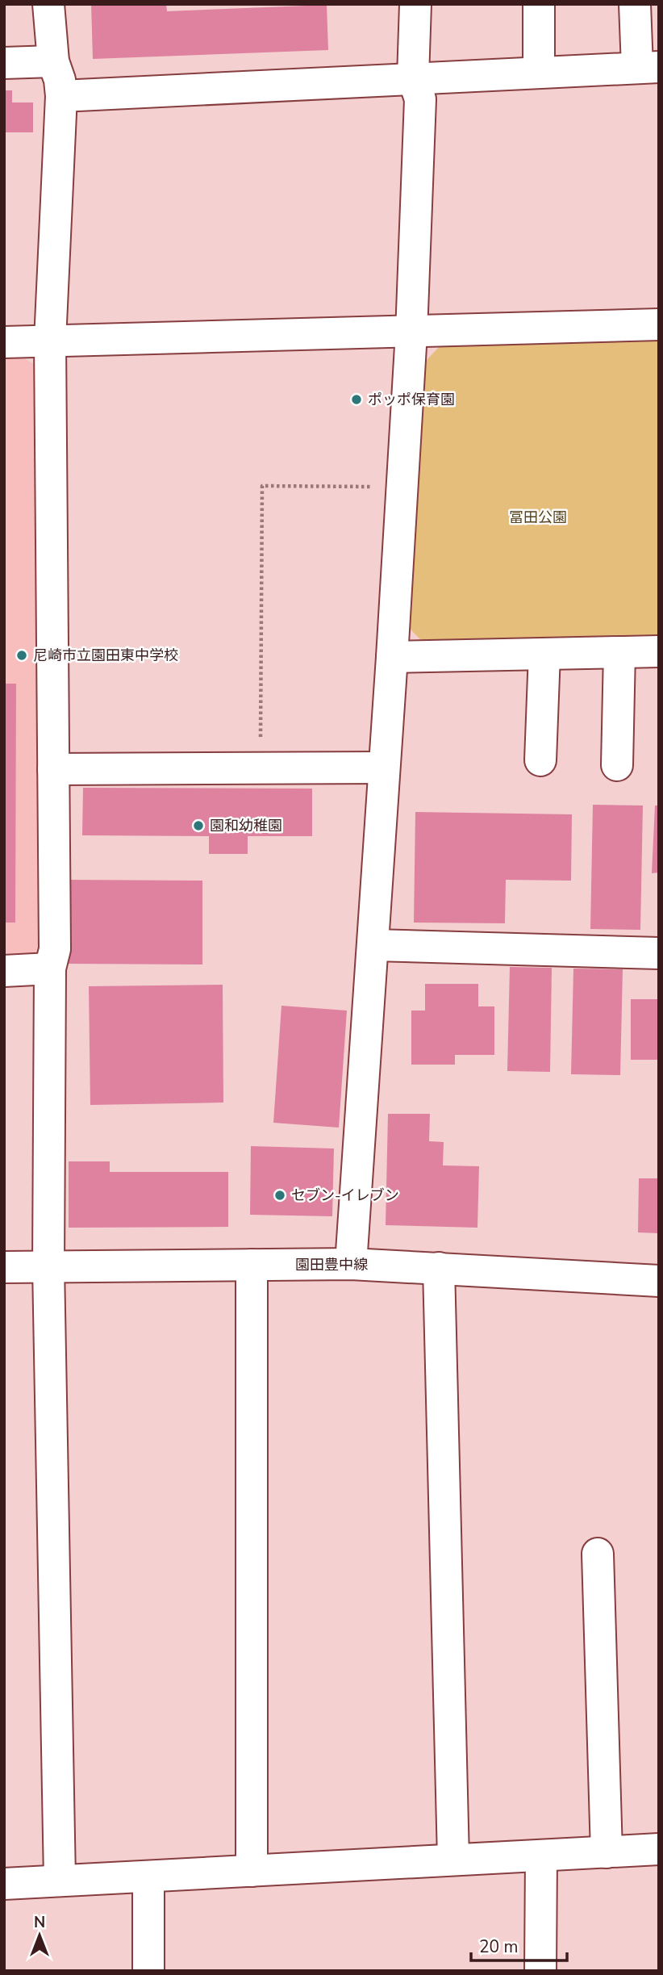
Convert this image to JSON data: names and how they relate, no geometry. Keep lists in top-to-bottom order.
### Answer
{
  "streets": {
    "street": ["園田豊中線"]
  },
  "parks": ["冨田公園"],
  "places": [
    "ポッポ保育園",
    "尼崎市立園田東中学校",
    "園和幼稚園",
    "セブン-イレブン"
  ],
  "scale_bar": "20 m",
  "north": "top"
}
